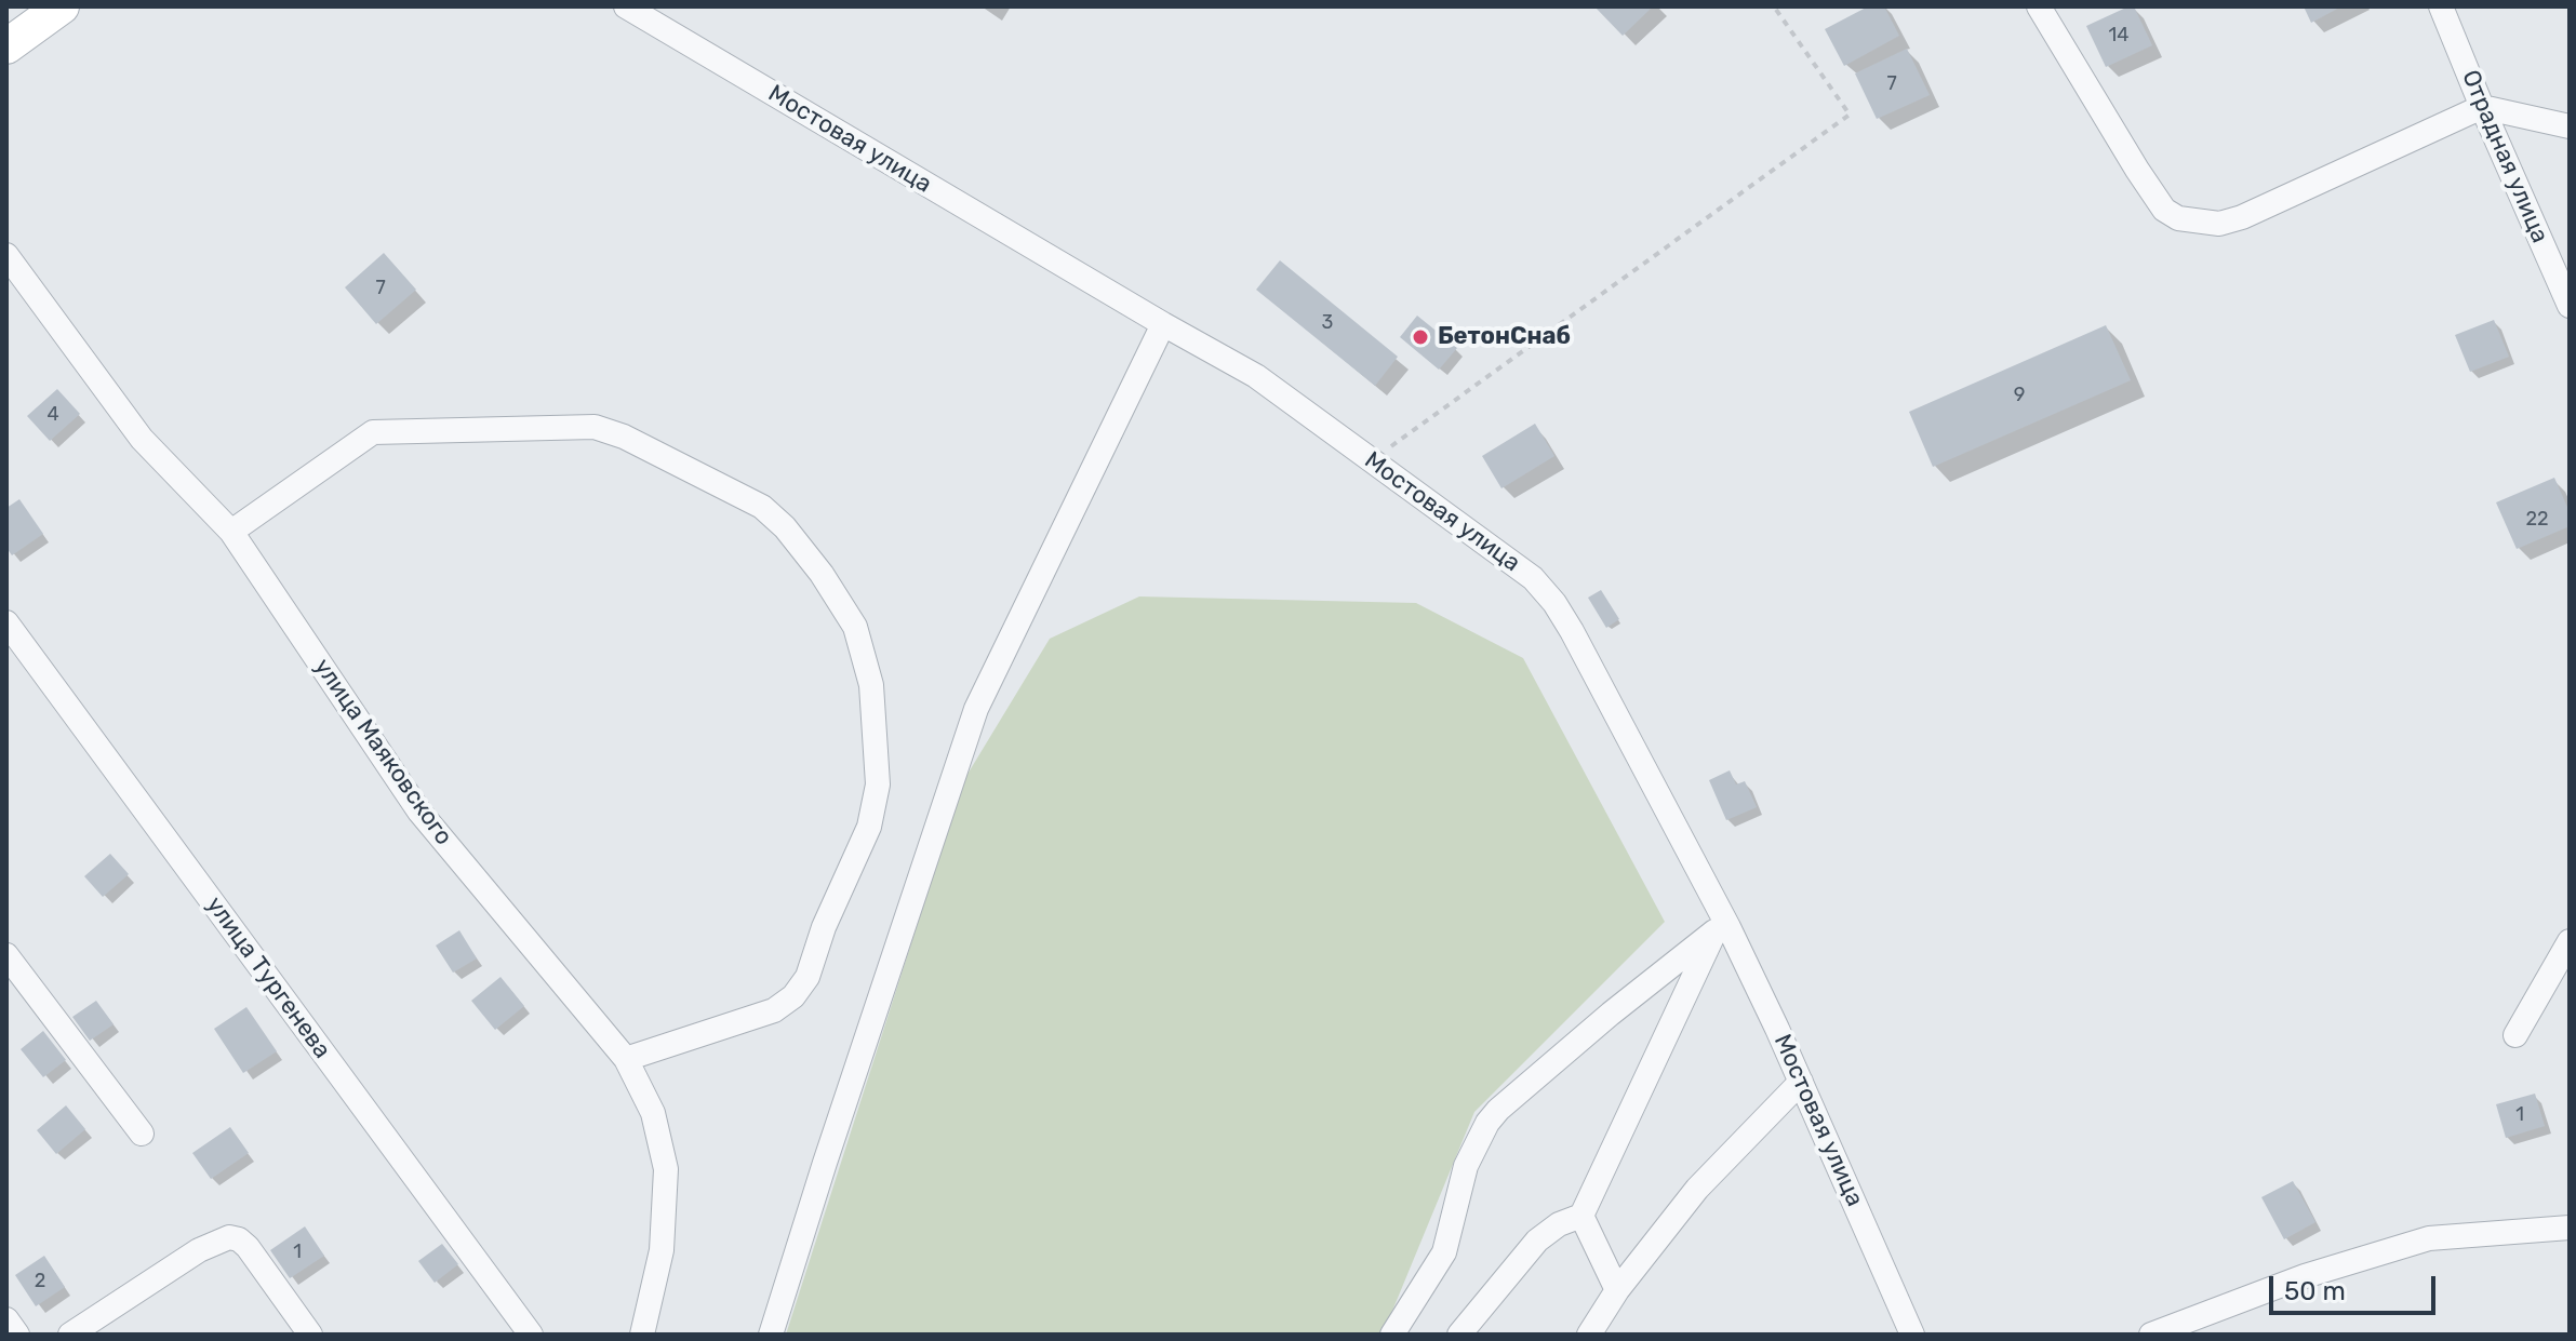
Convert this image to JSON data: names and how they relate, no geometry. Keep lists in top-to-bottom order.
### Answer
{
  "streets": {
    "street": [
      "Мостовая улица",
      "Отрадная улица",
      "улица Маяковского",
      "улица Тургенева"
    ]
  },
  "places": ["БетонСнаб"],
  "house_numbers": [
    "14",
    "7",
    "7",
    "3",
    "9",
    "4",
    "22",
    "1",
    "1",
    "2"
  ],
  "scale_bar": "50 m"
}
